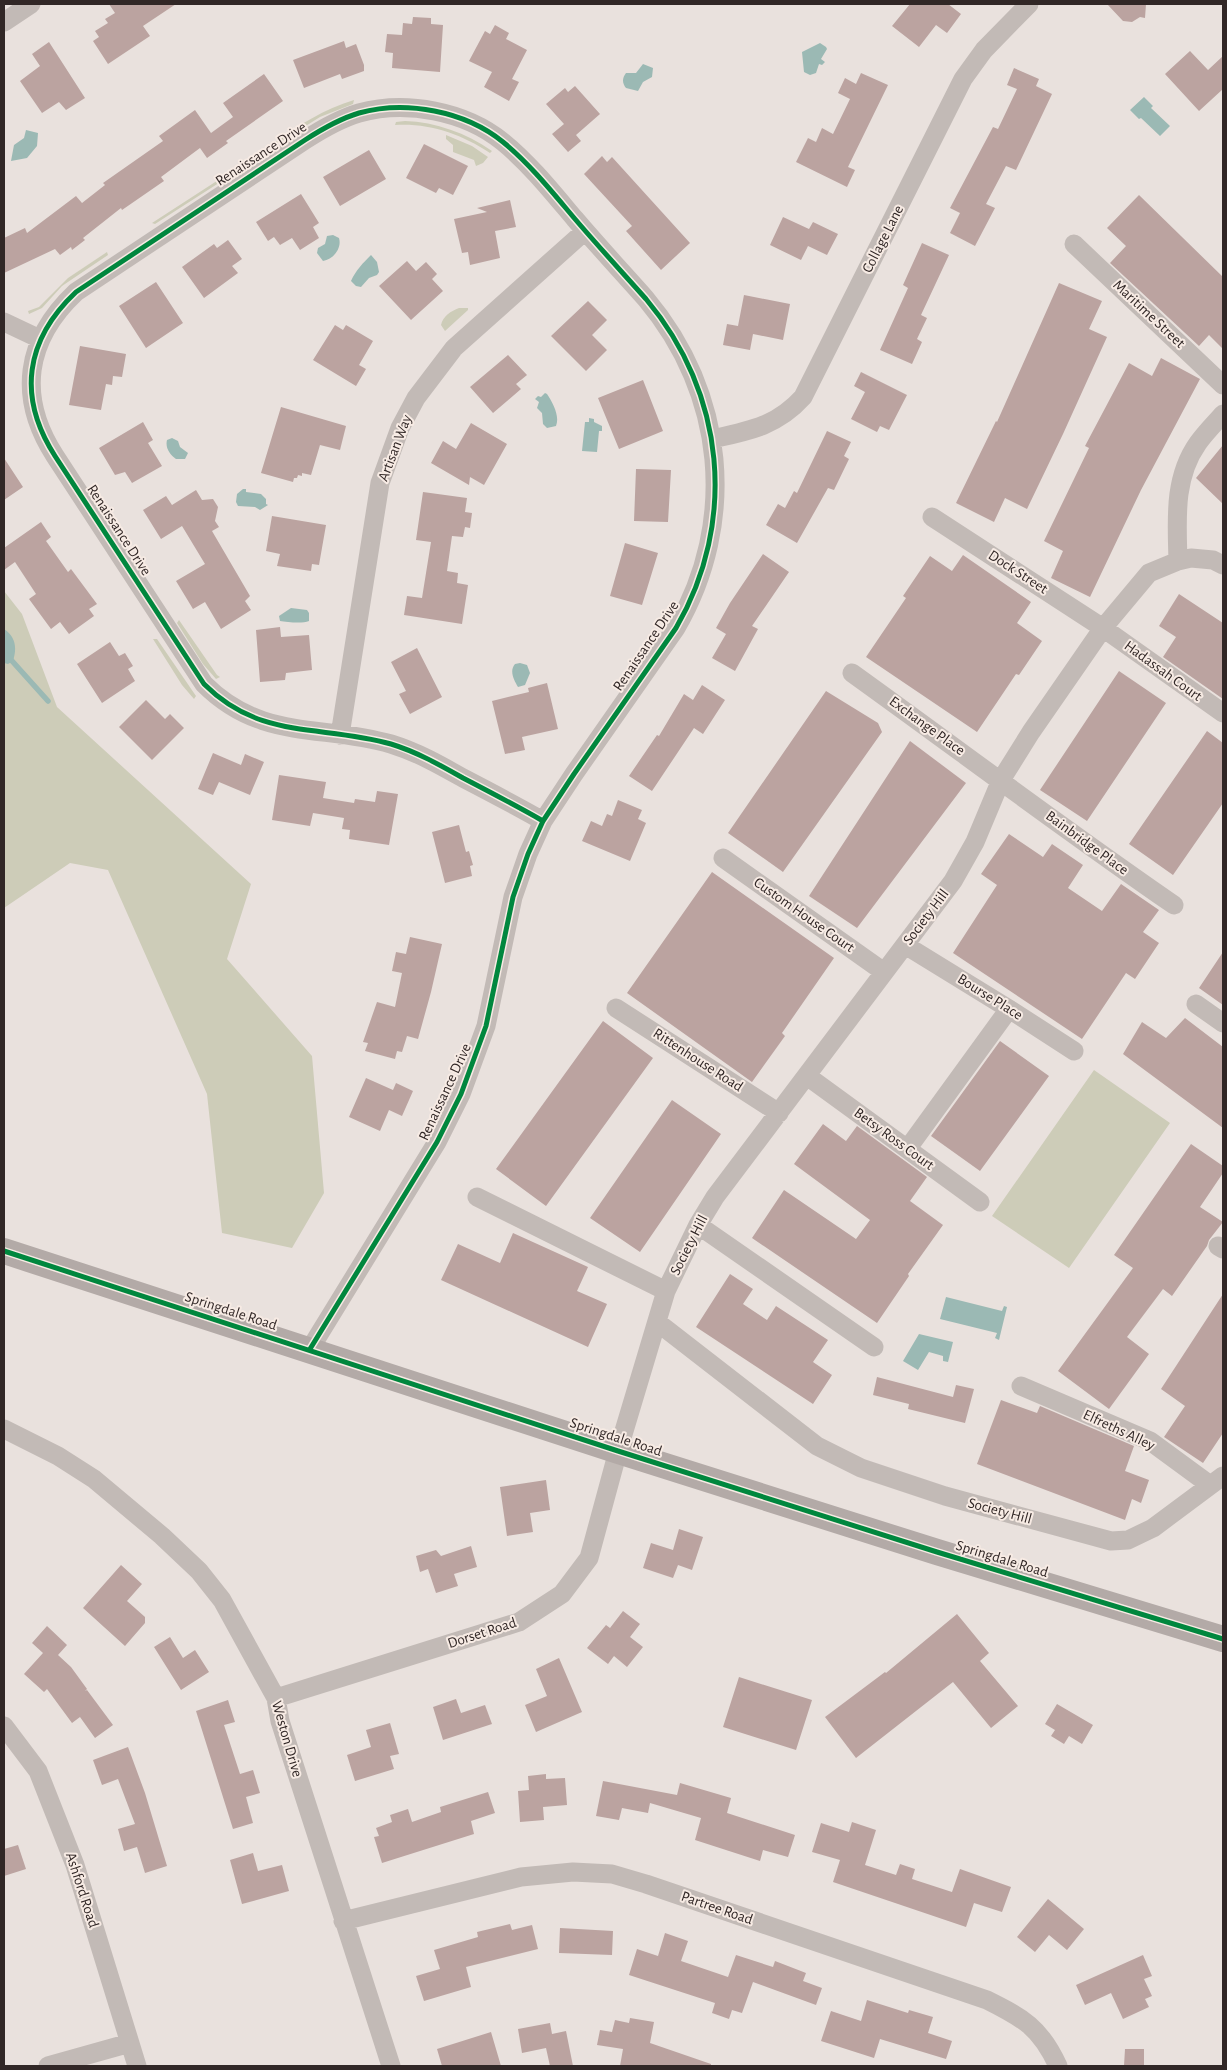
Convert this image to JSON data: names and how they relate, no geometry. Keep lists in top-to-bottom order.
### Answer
{
  "streets": {
    "main road": ["Springdale Road"],
    "street": [
      "Renaissance Drive",
      "Collage Lane",
      "Maritime Street",
      "Artisan Way",
      "Dock Street",
      "Hadassah Court",
      "Exchange Place",
      "Bainbridge Place",
      "Custom House Court",
      "Society Hill",
      "Bourse Place",
      "Rittenhouse Road",
      "Betsy Ross Court",
      "Elfreths Alley",
      "Dorset Road",
      "Weston Drive",
      "Ashford Road",
      "Partree Road"
    ]
  },
  "crossings": [
    ["Renaissance Drive", "Collage Lane"],
    ["Renaissance Drive", "Artisan Way"],
    ["Renaissance Drive", "Springdale Road"],
    ["Dock Street", "Hadassah Court"],
    ["Dock Street", "Society Hill"],
    ["Hadassah Court", "Society Hill"],
    ["Exchange Place", "Bainbridge Place"],
    ["Exchange Place", "Society Hill"],
    ["Bainbridge Place", "Society Hill"],
    ["Custom House Court", "Society Hill"],
    ["Society Hill", "Bourse Place"],
    ["Society Hill", "Rittenhouse Road"],
    ["Society Hill", "Betsy Ross Court"],
    ["Society Hill", "Springdale Road"],
    ["Society Hill", "Elfreths Alley"],
    ["Society Hill", "Dorset Road"],
    ["Springdale Road", "Dorset Road"],
    ["Dorset Road", "Weston Drive"],
    ["Weston Drive", "Partree Road"]
  ]
}
